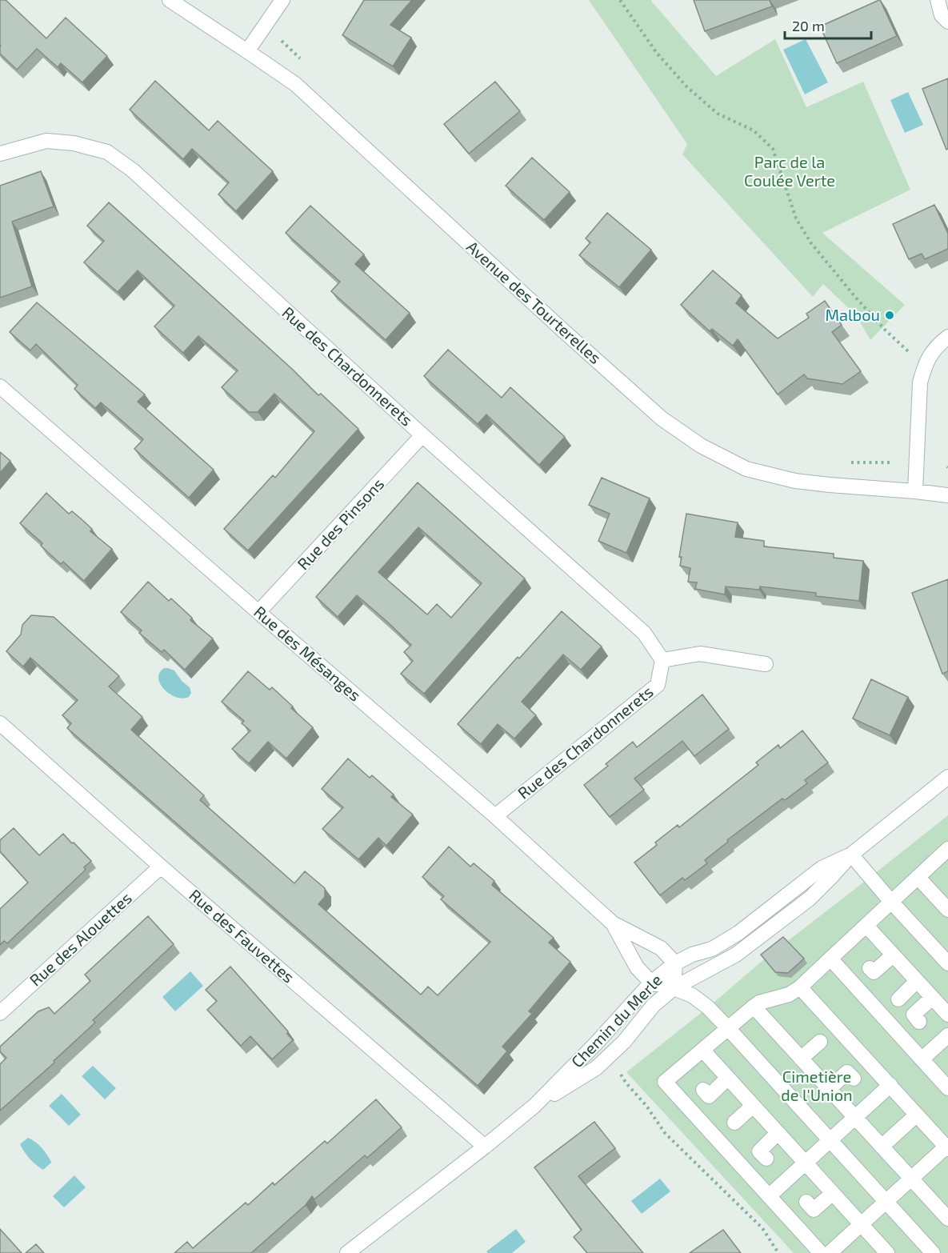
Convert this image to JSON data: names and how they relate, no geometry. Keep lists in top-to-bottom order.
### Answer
{
  "streets": {
    "street": [
      "Avenue des Tourterelles",
      "Rue des Chardonnerets",
      "Rue des Pinsons",
      "Rue des Mésanges",
      "Rue des Fauvettes",
      "Rue des Alouettes",
      "Chemin du Merle"
    ]
  },
  "crossings": [
    ["Rue des Chardonnerets", "Rue des Pinsons"],
    ["Rue des Chardonnerets", "Rue des Mésanges"],
    ["Rue des Pinsons", "Rue des Mésanges"],
    ["Rue des Mésanges", "Chemin du Merle"],
    ["Rue des Fauvettes", "Rue des Alouettes"],
    ["Rue des Fauvettes", "Chemin du Merle"]
  ],
  "parks": ["Parc de la Coulée Verte", "Cimetière de l'Union"],
  "places": ["Malbou"],
  "scale_bar": "20 m"
}
